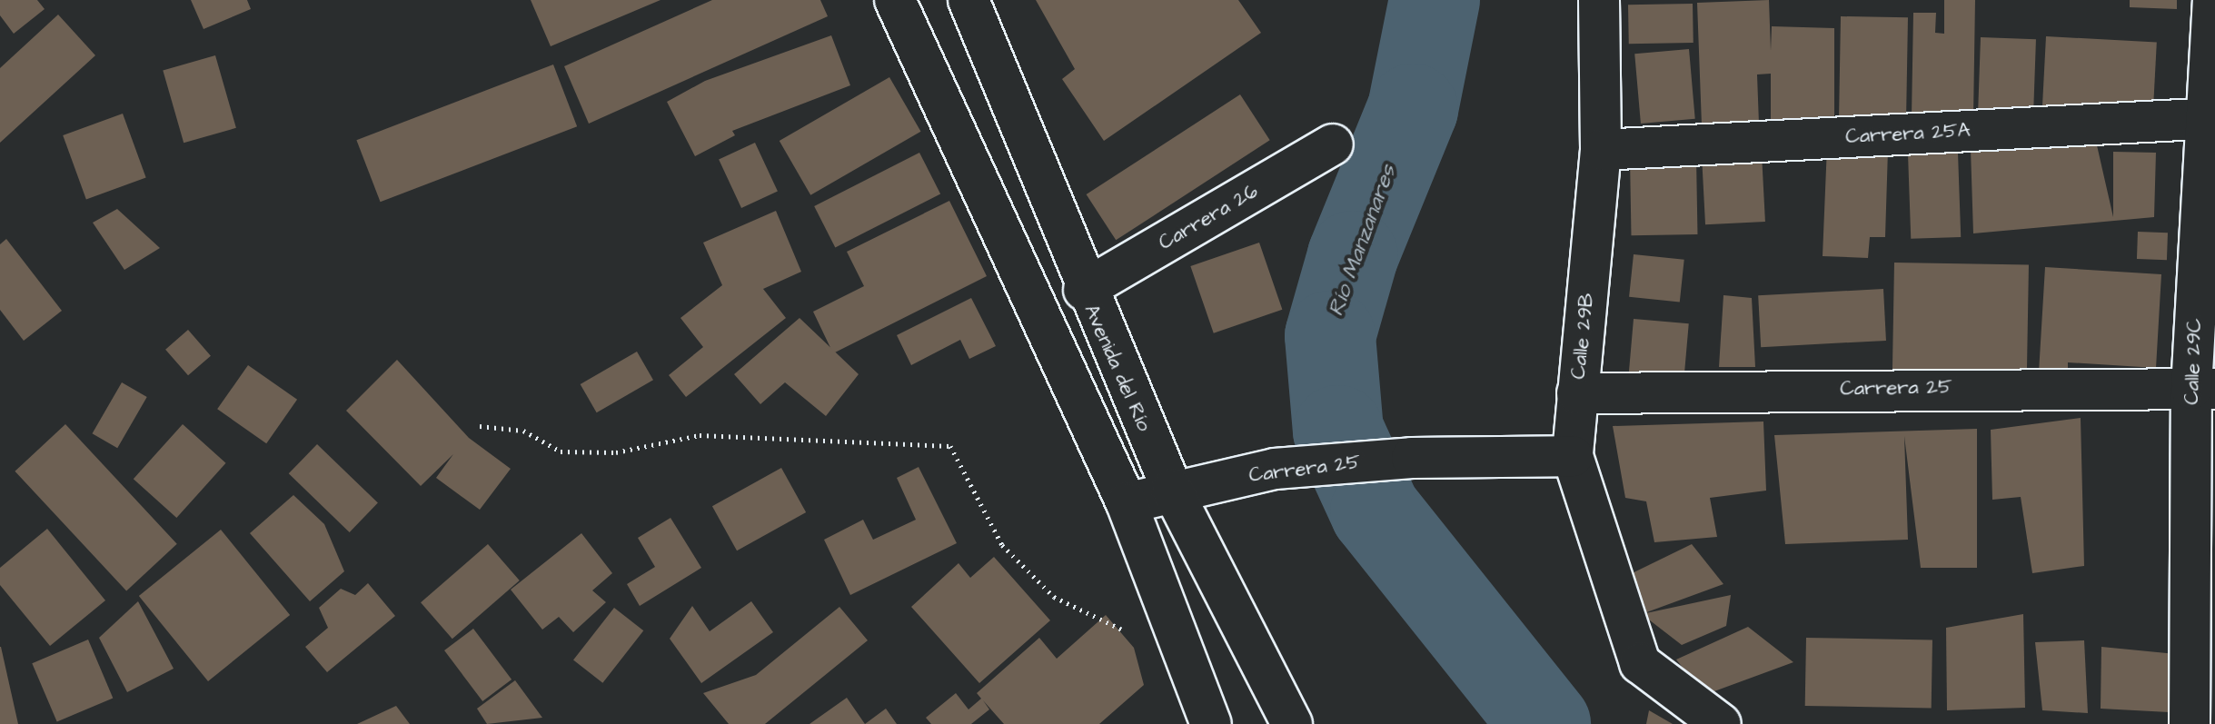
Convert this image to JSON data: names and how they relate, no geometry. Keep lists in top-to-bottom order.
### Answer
{
  "streets": {
    "street": [
      "Carrera 25A",
      "Carrera 26",
      "Calle 29B",
      "Calle 29C",
      "Avenida del Río",
      "Carrera 25"
    ]
  },
  "crossings": [
    ["Carrera 25A", "Calle 29B"],
    ["Carrera 25A", "Calle 29C"],
    ["Carrera 26", "Avenida del Río"],
    ["Calle 29B", "Carrera 25"],
    ["Calle 29C", "Carrera 25"],
    ["Avenida del Río", "Carrera 25"]
  ],
  "water": ["Río Manzanares"]
}
